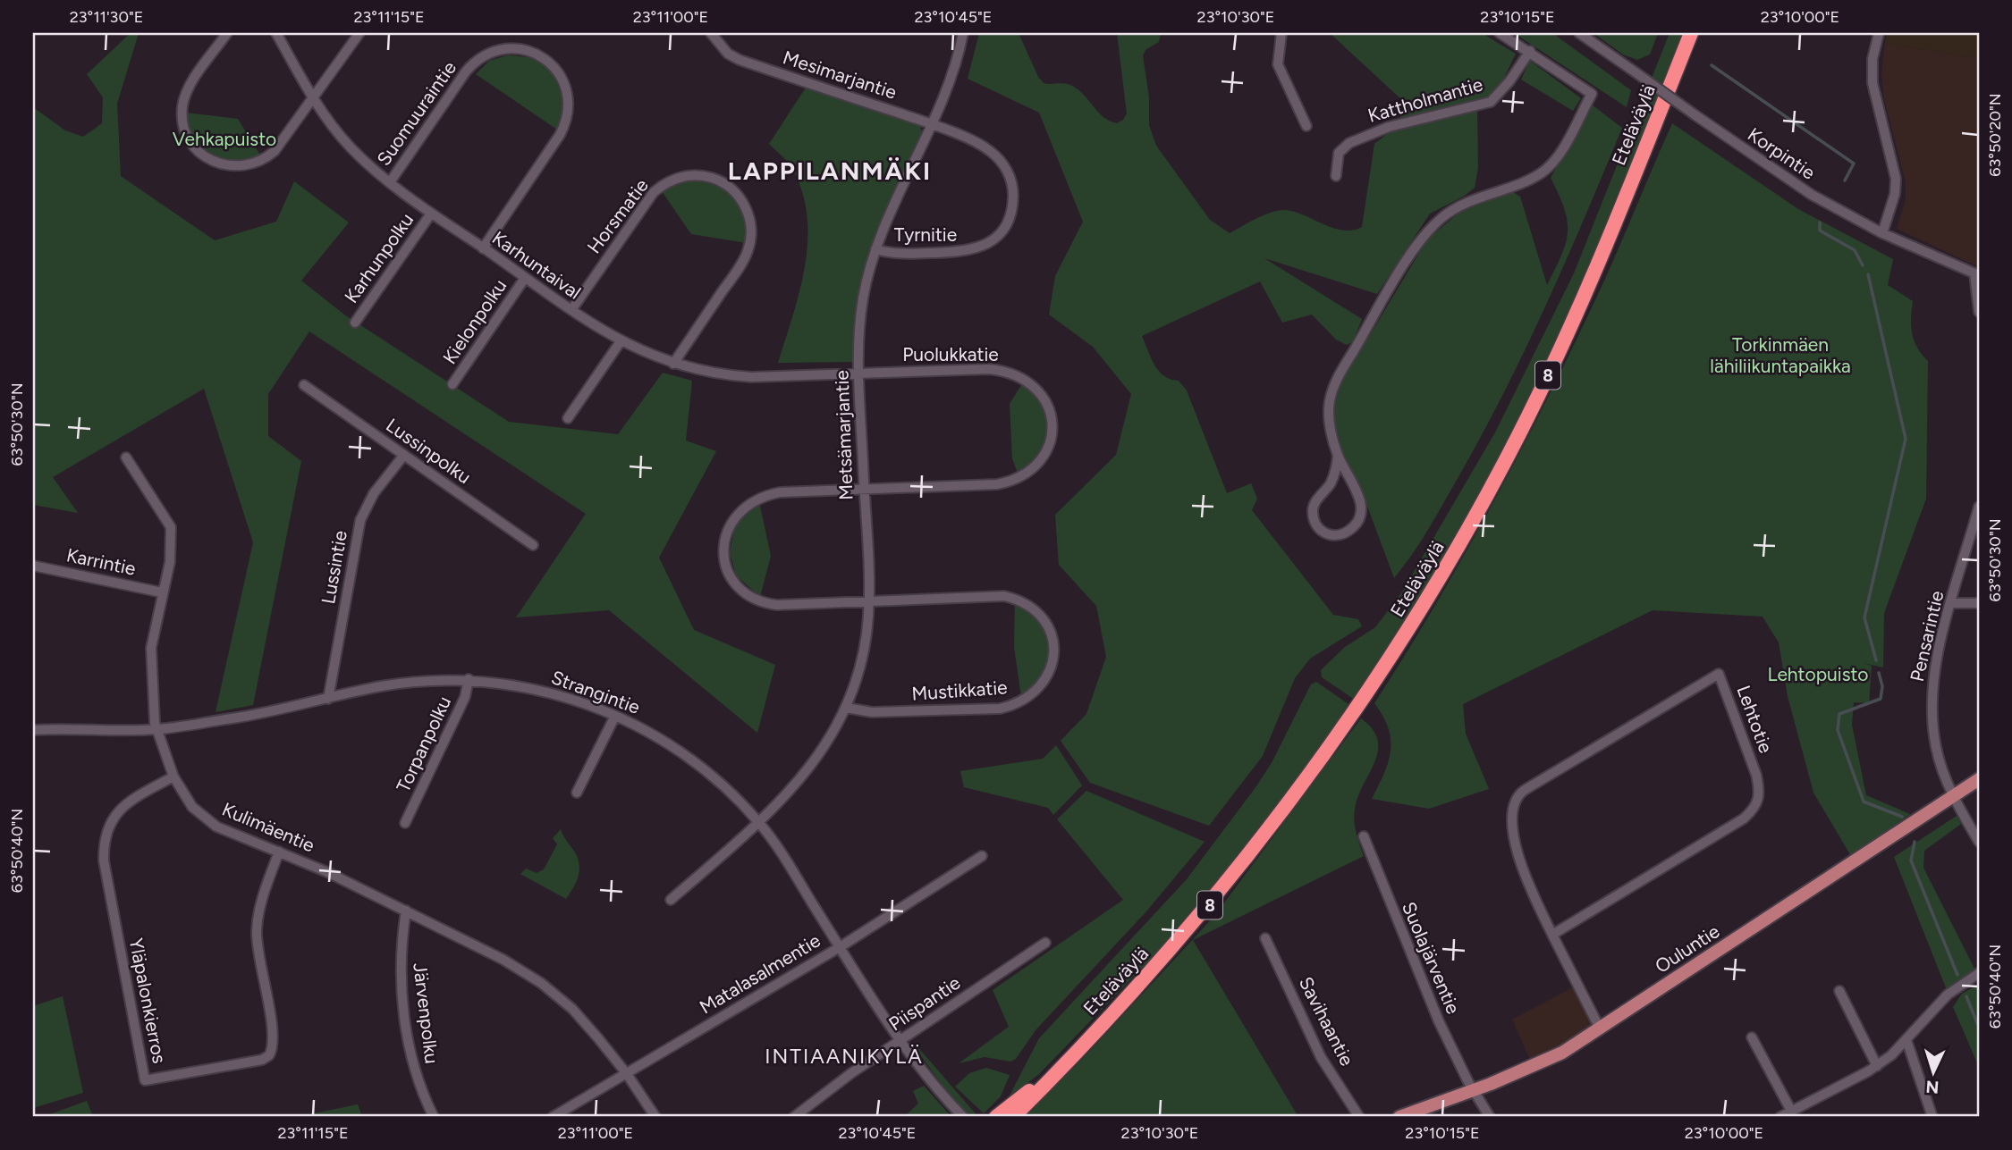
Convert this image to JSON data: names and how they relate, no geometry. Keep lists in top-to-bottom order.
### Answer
{
  "streets": {
    "highway": ["Eteläväylä", "8"],
    "main road": ["Ouluntie"],
    "street": [
      "Mesimarjantie",
      "Kattholmantie",
      "Suomuuraintie",
      "Korpintie",
      "Horsmatie",
      "Tyrnitie",
      "Karhunpolku",
      "Karhuntaival",
      "Kielonpolku",
      "Puolukkatie",
      "Metsämarjantie",
      "Lussinpolku",
      "Karrintie",
      "Lussintie",
      "Pensarintie",
      "Mustikkatie",
      "Strangintie",
      "Lehtotie",
      "Torpanpolku",
      "Kulimäentie",
      "Suolajärventie",
      "Matalasalmentie",
      "Yläpalonkierros",
      "Piispantie",
      "Järvenpolku",
      "Savihaantie"
    ]
  },
  "crossings": [
    ["Mesimarjantie", "Tyrnitie"],
    ["Mesimarjantie", "Metsämarjantie"],
    ["Suomuuraintie", "Karhuntaival"],
    ["Horsmatie", "Karhuntaival"],
    ["Tyrnitie", "Metsämarjantie"],
    ["Karhunpolku", "Karhuntaival"],
    ["Karhuntaival", "Kielonpolku"],
    ["Karhuntaival", "Puolukkatie"],
    ["Karhuntaival", "Metsämarjantie"],
    ["Puolukkatie", "Metsämarjantie"],
    ["Puolukkatie", "Mustikkatie"],
    ["Metsämarjantie", "Mustikkatie"],
    ["Metsämarjantie", "Strangintie"],
    ["Lussinpolku", "Lussintie"],
    ["Karrintie", "Kulimäentie"],
    ["Lussintie", "Strangintie"],
    ["Pensarintie", "Ouluntie"],
    ["Strangintie", "Torpanpolku"],
    ["Strangintie", "Kulimäentie"],
    ["Strangintie", "Matalasalmentie"],
    ["Strangintie", "Piispantie"],
    ["Lehtotie", "Ouluntie"],
    ["Kulimäentie", "Matalasalmentie"],
    ["Kulimäentie", "Yläpalonkierros"],
    ["Kulimäentie", "Järvenpolku"],
    ["Ouluntie", "Suolajärventie"]
  ],
  "districts": ["LAPPILANMÄKI", "INTIAANIKYLÄ"],
  "parks": ["Vehkapuisto", "Torkinmäen lähiliikuntapaikka", "Lehtopuisto"],
  "north": "bottom",
  "coordinates": [
    "23°11'30\"E",
    "23°11'15\"E",
    "23°11'00\"E",
    "23°10'45\"E",
    "23°10'30\"E",
    "23°10'15\"E",
    "23°10'00\"E",
    "63°50'20\"N",
    "63°50'30\"N",
    "63°50'40\"N"
  ]
}
